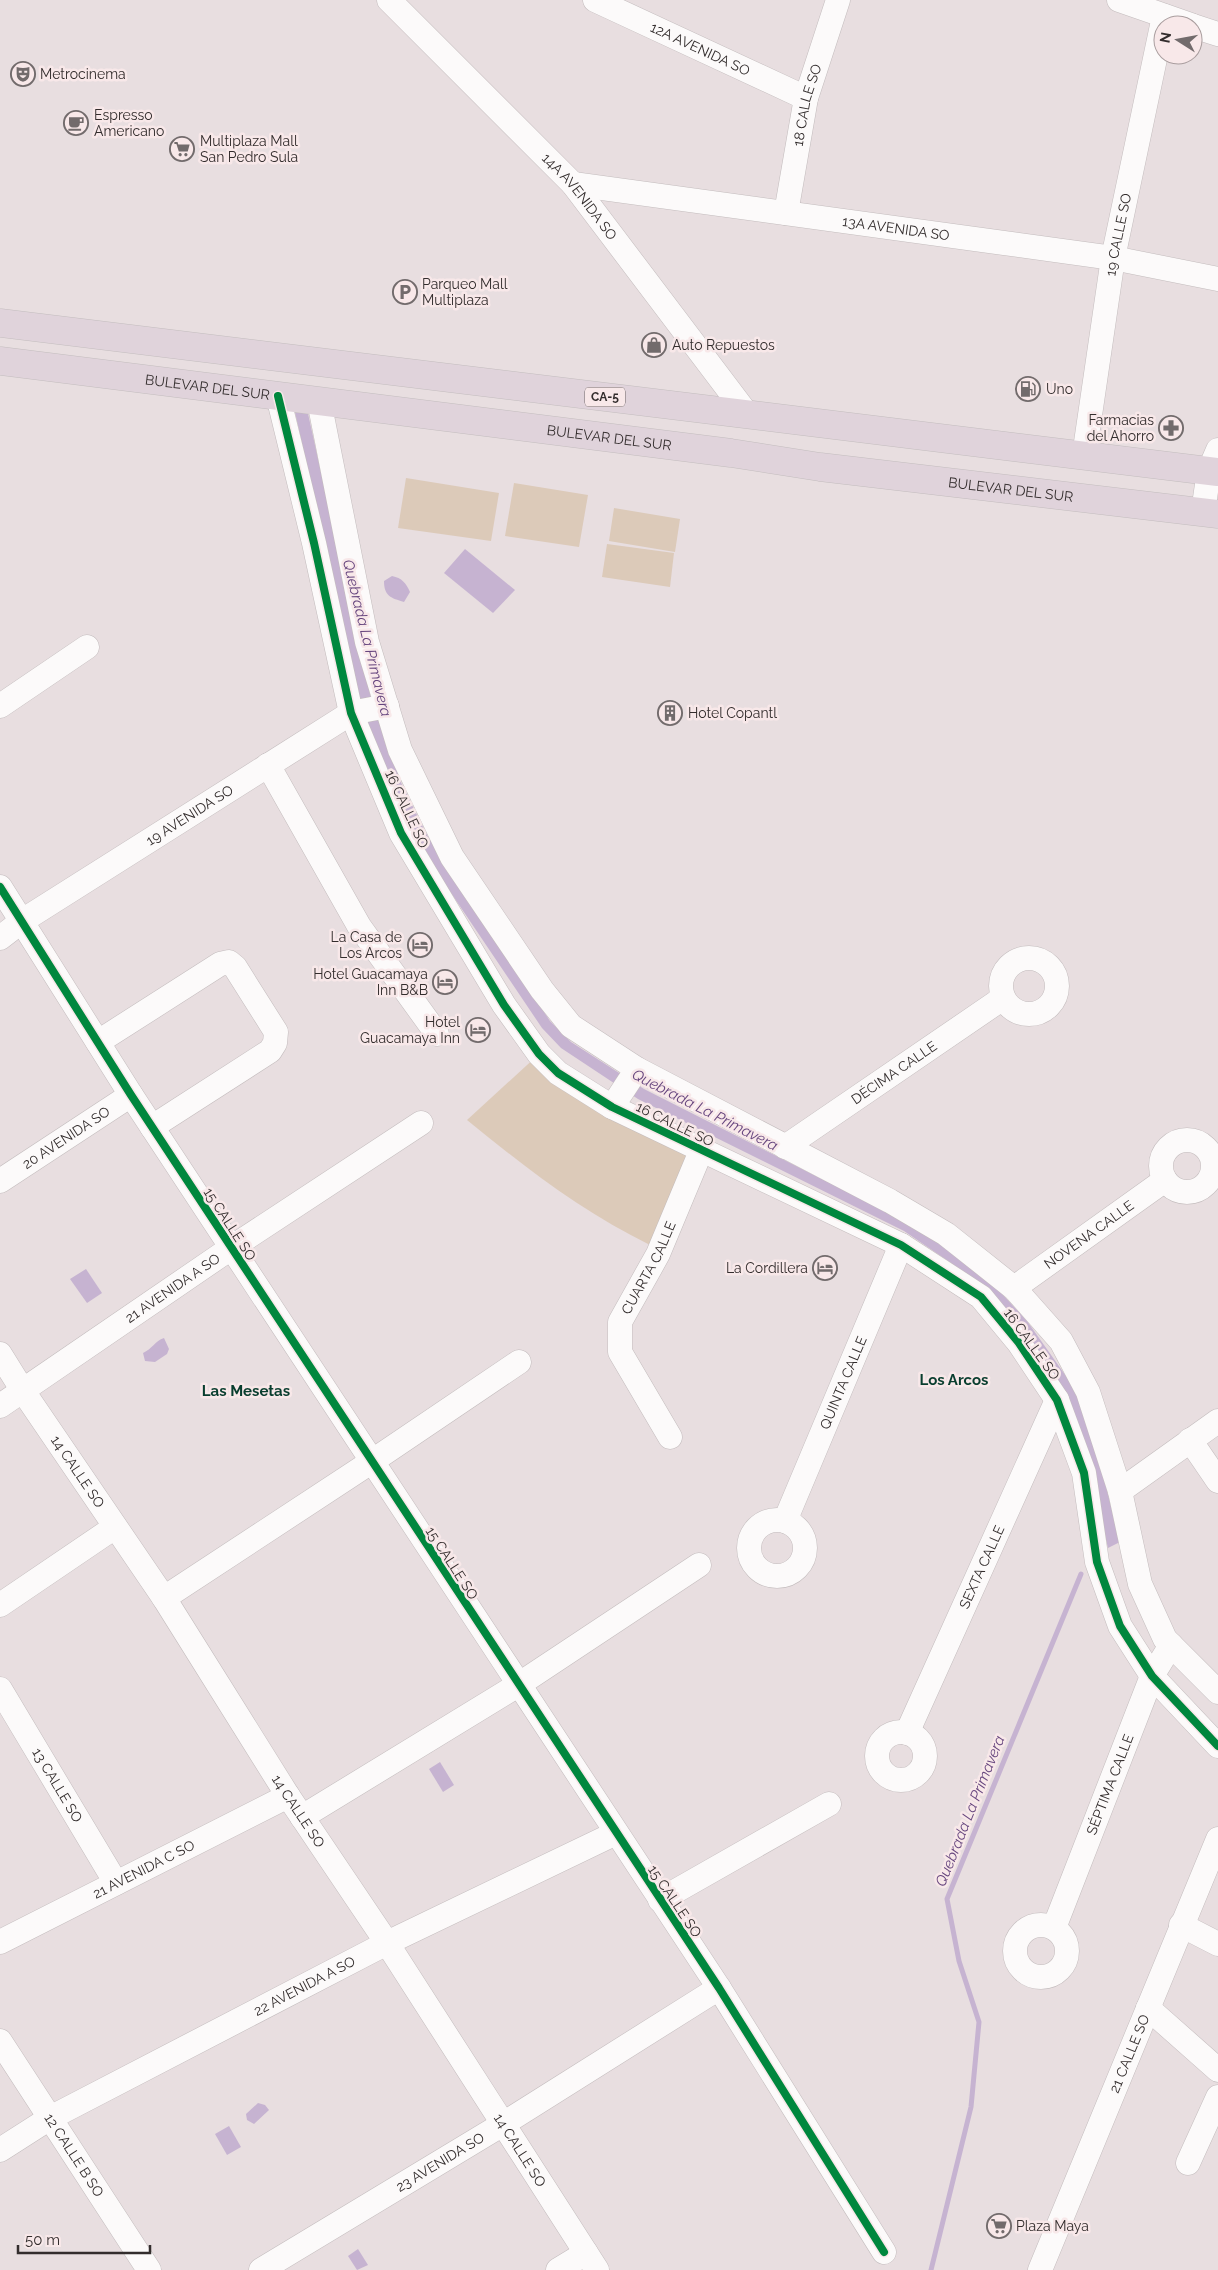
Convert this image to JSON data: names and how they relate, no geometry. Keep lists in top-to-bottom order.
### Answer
{
  "streets": {
    "highway": ["BULEVAR DEL SUR", "CA-5"],
    "street": [
      "12A AVENIDA SO",
      "18 CALLE SO",
      "14A AVENIDA SO",
      "13A AVENIDA SO",
      "19 CALLE SO",
      "16 CALLE SO",
      "19 AVENIDA SO",
      "DÉCIMA CALLE",
      "20 AVENIDA SO",
      "15 CALLE SO",
      "NOVENA CALLE",
      "CUARTA CALLE",
      "21 AVENIDA A SO",
      "QUINTA CALLE",
      "14 CALLE SO",
      "SEXTA CALLE",
      "SÉPTIMA CALLE",
      "13 CALLE SO",
      "21 AVENIDA C SO",
      "22 AVENIDA A SO",
      "21 CALLE SO",
      "12 CALLE B SO",
      "23 AVENIDA SO"
    ]
  },
  "crossings": [
    ["12A AVENIDA SO", "18 CALLE SO"],
    ["18 CALLE SO", "13A AVENIDA SO"],
    ["14A AVENIDA SO", "13A AVENIDA SO"],
    ["14A AVENIDA SO", "CA-5"],
    ["13A AVENIDA SO", "19 CALLE SO"],
    ["19 CALLE SO", "CA-5"],
    ["BULEVAR DEL SUR", "16 CALLE SO"],
    ["16 CALLE SO", "19 AVENIDA SO"],
    ["16 CALLE SO", "DÉCIMA CALLE"],
    ["16 CALLE SO", "NOVENA CALLE"],
    ["16 CALLE SO", "CUARTA CALLE"],
    ["16 CALLE SO", "QUINTA CALLE"],
    ["16 CALLE SO", "SEXTA CALLE"],
    ["16 CALLE SO", "SÉPTIMA CALLE"],
    ["19 AVENIDA SO", "15 CALLE SO"],
    ["20 AVENIDA SO", "15 CALLE SO"],
    ["15 CALLE SO", "21 AVENIDA A SO"],
    ["15 CALLE SO", "22 AVENIDA A SO"],
    ["15 CALLE SO", "23 AVENIDA SO"],
    ["21 AVENIDA A SO", "14 CALLE SO"],
    ["14 CALLE SO", "21 AVENIDA C SO"],
    ["14 CALLE SO", "22 AVENIDA A SO"],
    ["14 CALLE SO", "23 AVENIDA SO"],
    ["13 CALLE SO", "21 AVENIDA C SO"],
    ["22 AVENIDA A SO", "12 CALLE B SO"]
  ],
  "districts": ["Los Arcos", "Las Mesetas"],
  "water": ["Quebrada La Primavera"],
  "places": {
    "theatre": ["Metrocinema"],
    "cafe": ["Espresso Americano"],
    "supermarket": ["Multiplaza Mall San Pedro Sula", "Plaza Maya"],
    "parking": ["Parqueo Mall Multiplaza"],
    "shop": ["Auto Repuestos"],
    "fuel station": ["Uno"],
    "pharmacy": ["Farmacias del Ahorro"],
    "building": ["Hotel Copantl"],
    "hotel": [
      "La Casa de Los Arcos",
      "Hotel Guacamaya Inn B&B",
      "Hotel Guacamaya Inn",
      "La Cordillera"
    ]
  },
  "scale_bar": "50 m",
  "north": "left"
}
